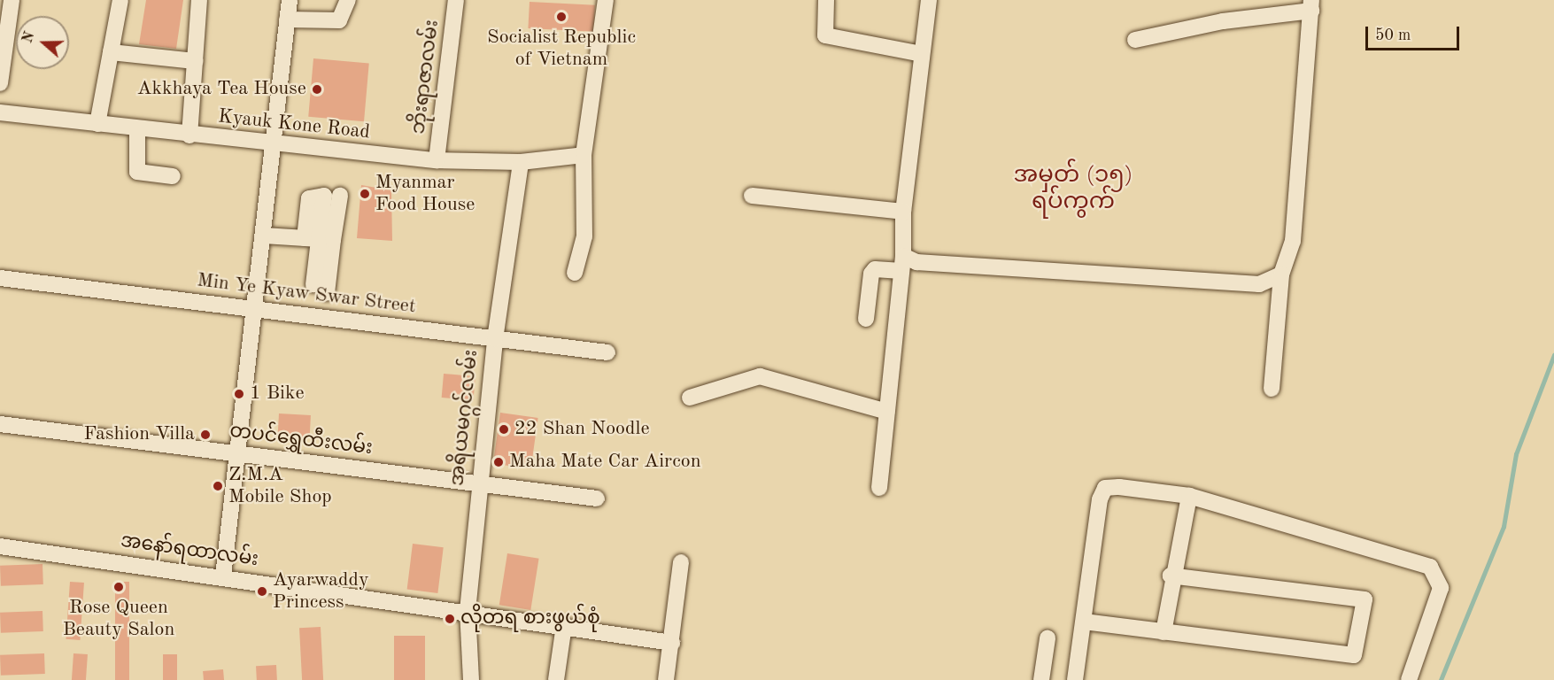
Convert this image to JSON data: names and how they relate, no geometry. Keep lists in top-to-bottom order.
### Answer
{
  "streets": {
    "street": [
      "ဘိုးရာဇာလမ်း",
      "Kyauk Kone Road",
      "Min Ye Kyaw Swar Street",
      "အရိယမဂ္ဂင်လမ်း",
      "တပင်ရွှေထီးလမ်း",
      "အနော်ရထာလမ်း"
    ]
  },
  "crossings": [
    ["ဘိုးရာဇာလမ်း", "Kyauk Kone Road"],
    ["Kyauk Kone Road", "အရိယမဂ္ဂင်လမ်း"],
    ["Min Ye Kyaw Swar Street", "အရိယမဂ္ဂင်လမ်း"],
    ["အရိယမဂ္ဂင်လမ်း", "တပင်ရွှေထီးလမ်း"],
    ["အရိယမဂ္ဂင်လမ်း", "အနော်ရထာလမ်း"]
  ],
  "districts": ["အမှတ် (၁၅) ရပ်ကွက်"],
  "places": [
    "Socialist Republic of Vietnam",
    "Akkhaya Tea House",
    "Myanmar Food House",
    "1 Bike",
    "22 Shan Noodle",
    "Fashion Villa",
    "Maha Mate Car Aircon",
    "Z.M.A Mobile Shop",
    "Rose Queen Beauty Salon",
    "Ayarwaddy Princess",
    "လိုတရ စားဖွယ်စုံ"
  ],
  "scale_bar": "50 m",
  "north": "left"
}
